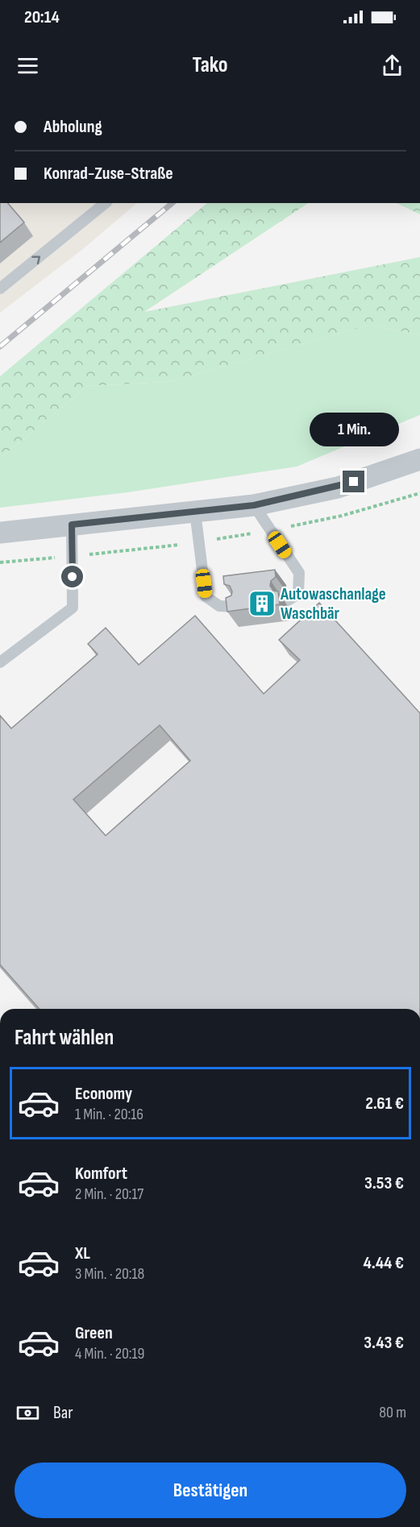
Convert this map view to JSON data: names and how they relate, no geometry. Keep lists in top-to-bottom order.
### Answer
{
  "places": {
    "building": ["Autowaschanlage Waschbär"]
  },
  "page": {
    "status": "20:14",
    "header": "Tako",
    "banner": ["Abholung", "Konrad-Zuse-Straße"],
    "bubble": "1 Min.",
    "heading": "Fahrt wählen",
    "list": [
      {
        "name": "Economy",
        "note": "1 Min. · 20:16",
        "value": "2.61 €"
      },
      {
        "name": "Komfort",
        "note": "2 Min. · 20:17",
        "value": "3.53 €"
      },
      {
        "name": "XL",
        "note": "3 Min. · 20:18",
        "value": "4.44 €"
      },
      {
        "name": "Green",
        "note": "4 Min. · 20:19",
        "value": "3.43 €"
      }
    ],
    "pay": ["Bar", "80 m"],
    "buttons": "Bestätigen"
  }
}
